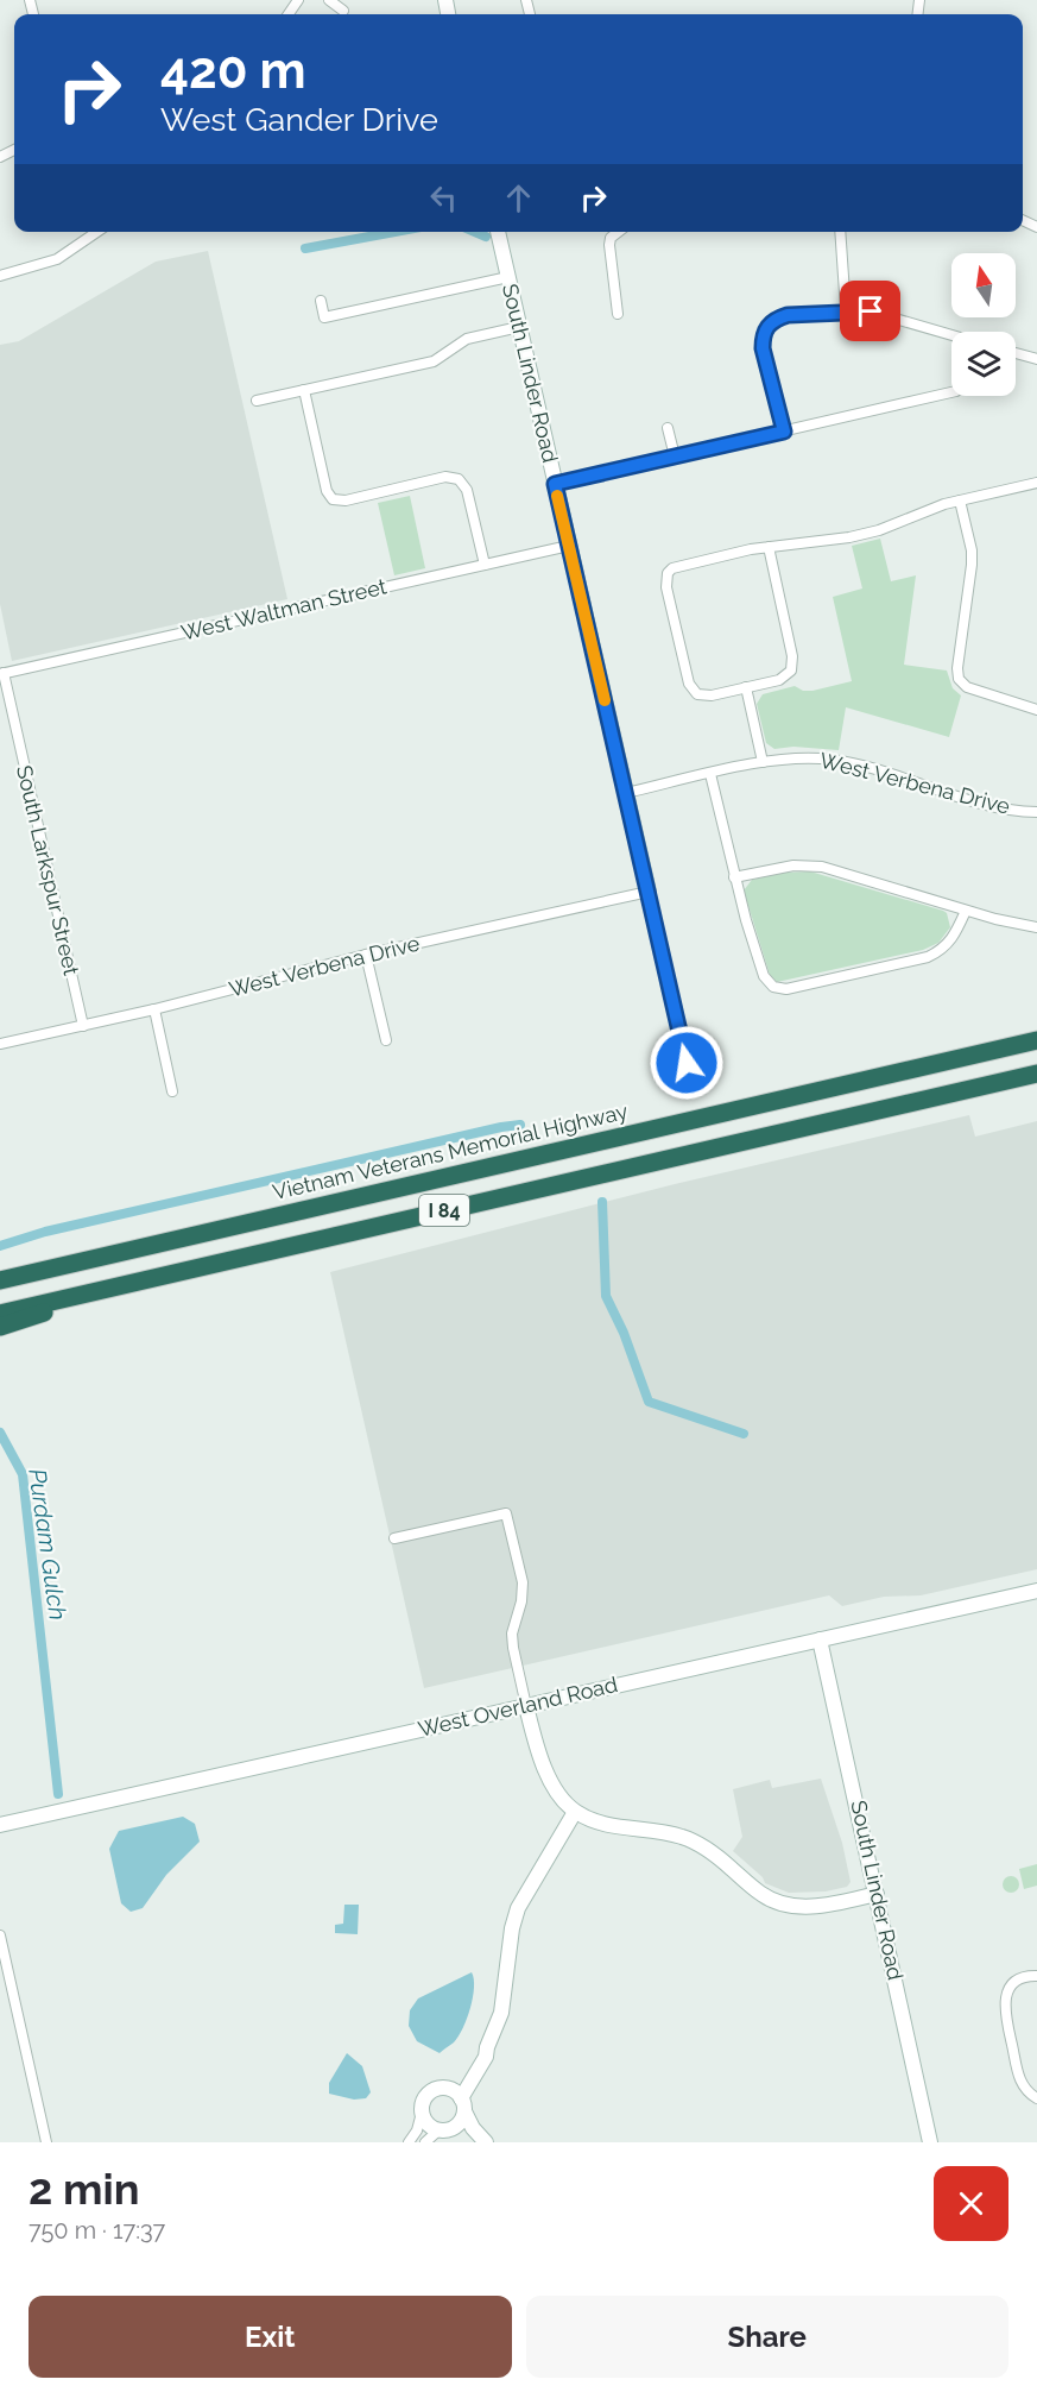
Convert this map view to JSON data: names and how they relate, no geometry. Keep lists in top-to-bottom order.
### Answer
{
  "streets": {
    "highway": ["Vietnam Veterans Memorial Highway", "I 84"],
    "street": [
      "South Linder Road",
      "West Waltman Street",
      "West Verbena Drive",
      "South Larkspur Street",
      "West Overland Road"
    ]
  },
  "crossings": [
    ["South Linder Road", "West Waltman Street"],
    ["South Linder Road", "West Verbena Drive"],
    ["South Linder Road", "West Overland Road"],
    ["West Waltman Street", "South Larkspur Street"],
    ["West Verbena Drive", "South Larkspur Street"]
  ],
  "water": ["Purdam Gulch"],
  "north": "top",
  "page": {
    "turn": ["420 m", "West Gander Drive"],
    "heading": ["2 min", "750 m · 17:37"],
    "buttons": ["Exit", "Share"]
  }
}
